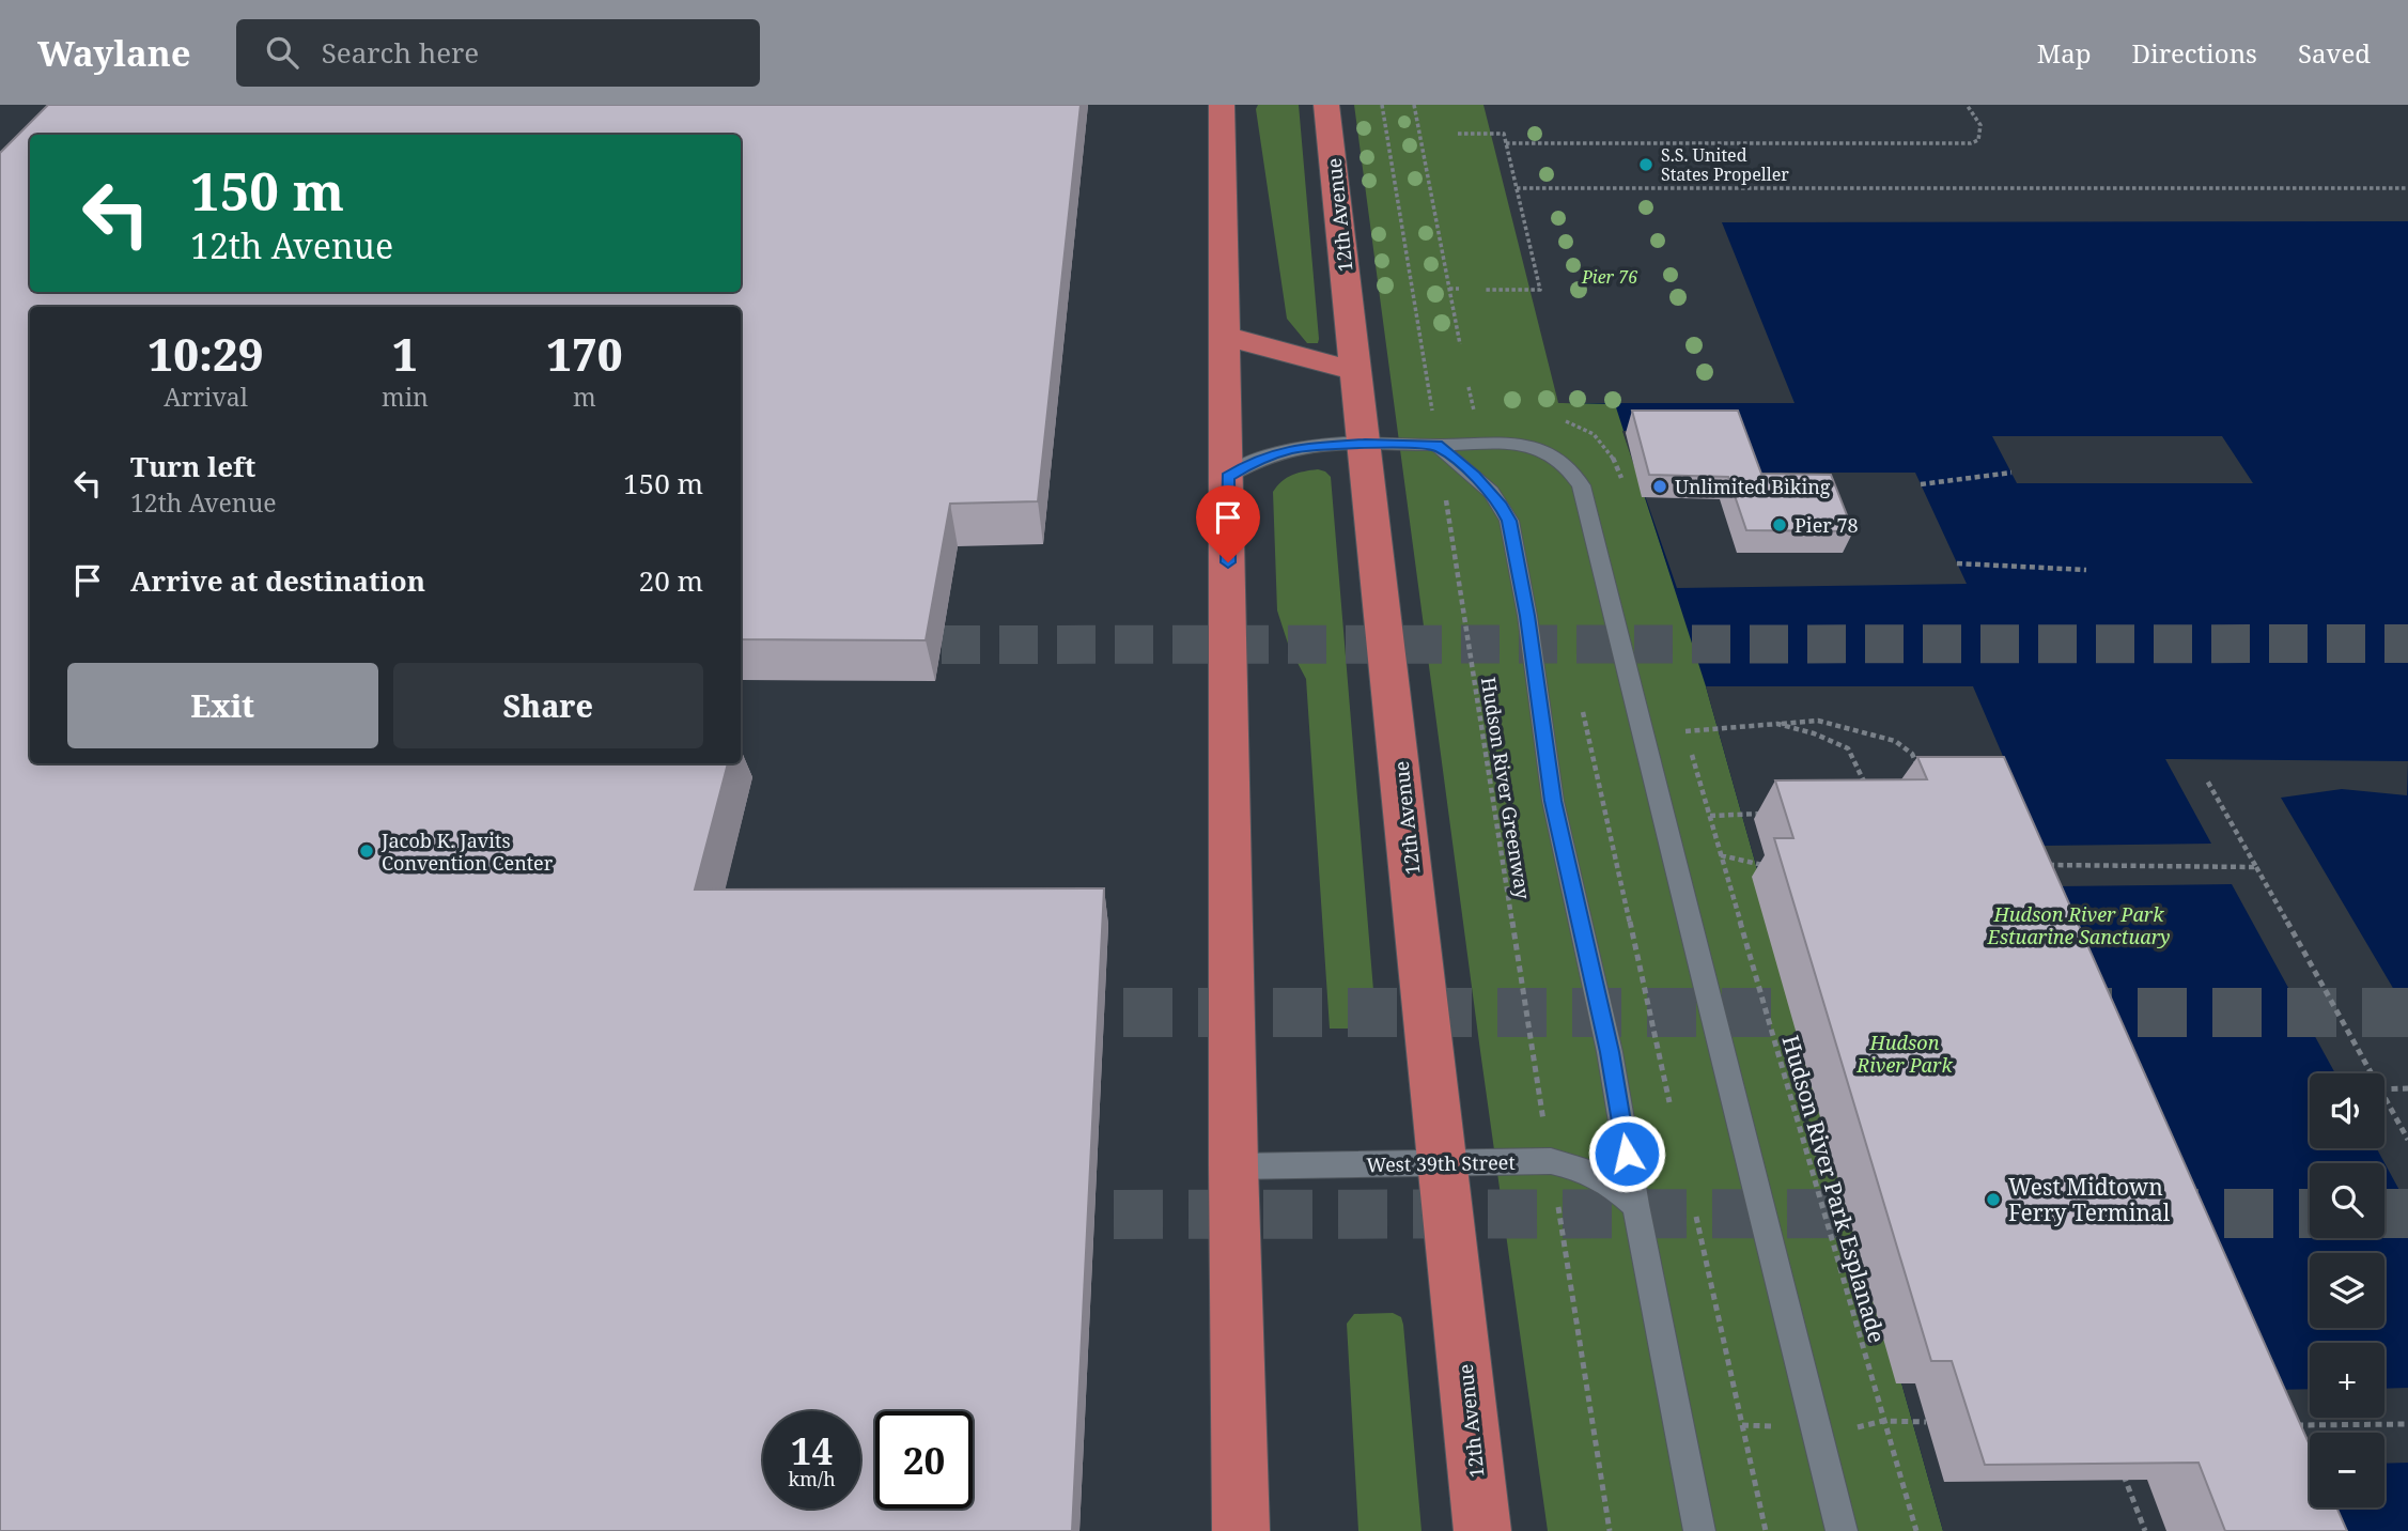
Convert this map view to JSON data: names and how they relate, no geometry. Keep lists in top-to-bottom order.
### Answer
{
  "streets": {
    "highway": ["12th Avenue"],
    "lane": ["West 39th Street"],
    "path": ["Hudson River Greenway", "Hudson River Park Esplanade"]
  },
  "crossings": [
    ["12th Avenue", "West 39th Street"]
  ],
  "parks": ["Pier 76", "Hudson River Park Estuarine Sanctuary", "Hudson River Park"],
  "places": [
    "S.S. United States Propeller",
    "Unlimited Biking",
    "Pier 78",
    "Jacob K. Javits Convention Center",
    "West Midtown Ferry Terminal"
  ],
  "page": {
    "header": "Waylane",
    "search": "Search here",
    "nav": ["Map", "Directions", "Saved"],
    "turn": ["150 m", "12th Avenue"],
    "eta": [
      "10:29",
      "Arrival",
      "1",
      "min",
      "170",
      "m"
    ],
    "list": [
      {
        "name": "Turn left",
        "note": "12th Avenue",
        "value": "150 m"
      },
      {
        "name": "Arrive at destination",
        "value": "20 m"
      }
    ],
    "buttons": ["Exit", "Share"],
    "map_buttons": ["+", "−"],
    "speed": "14 km/h",
    "limit": "20"
  }
}
